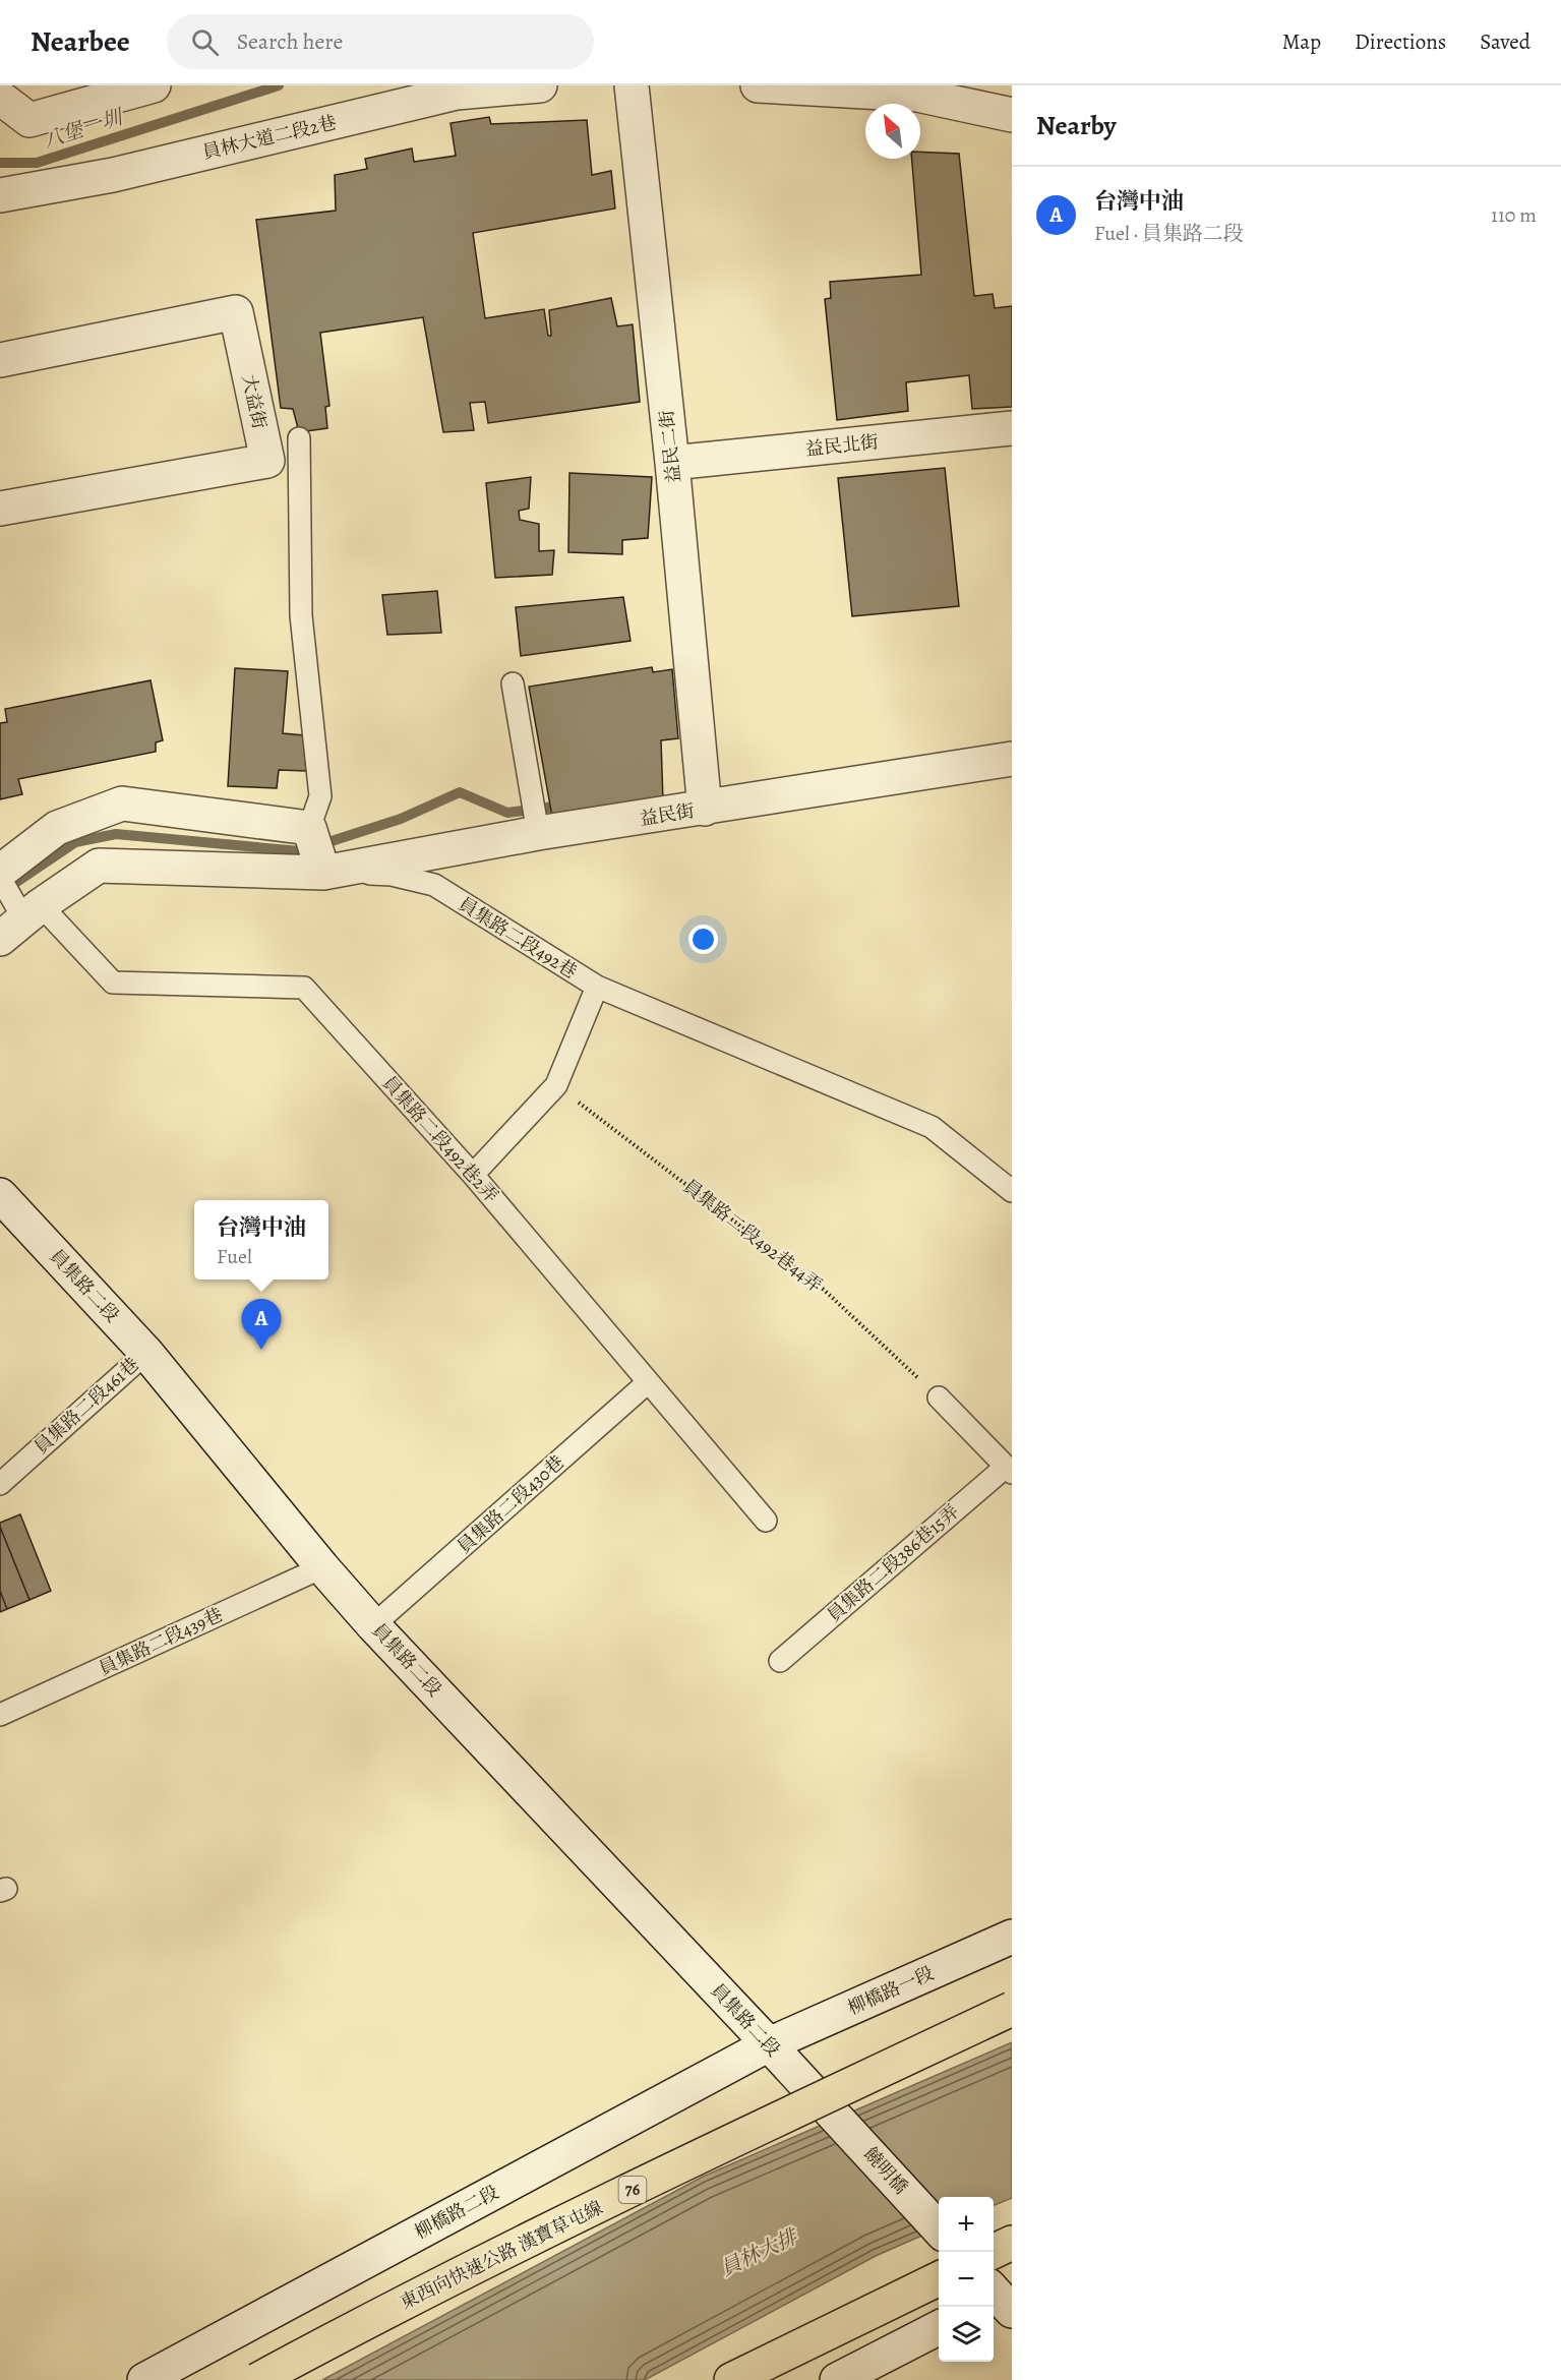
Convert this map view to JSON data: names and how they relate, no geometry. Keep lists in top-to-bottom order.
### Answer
{
  "streets": {
    "highway": ["76", "東西向快速公路 漢寶草屯線"],
    "street": [
      "員林大道二段2巷",
      "大益街",
      "益民北街",
      "益民二街",
      "益民街",
      "員集路二段492巷",
      "員集路二段",
      "柳橋路一段",
      "饒明橋",
      "柳橋路二段"
    ],
    "lane": [
      "員集路二段492巷2弄",
      "員集路二段461巷",
      "員集路二段430巷",
      "員集路二段386巷15弄",
      "員集路二段439巷"
    ],
    "path": ["員集路二段492巷44弄"]
  },
  "crossings": [
    ["益民北街", "益民二街"],
    ["益民二街", "益民街"],
    ["益民街", "員集路二段492巷"],
    ["員集路二段492巷", "員集路二段492巷2弄"],
    ["員集路二段492巷2弄", "員集路二段430巷"],
    ["員集路二段492巷44弄", "員集路二段386巷15弄"],
    ["員集路二段", "員集路二段461巷"],
    ["員集路二段", "員集路二段430巷"],
    ["員集路二段", "員集路二段439巷"],
    ["員集路二段", "柳橋路一段"],
    ["員集路二段", "饒明橋"],
    ["員集路二段", "柳橋路二段"],
    ["柳橋路一段", "柳橋路二段"]
  ],
  "water": ["八堡一圳", "員林大排"],
  "north": "top left",
  "page": {
    "header": "Nearbee",
    "search": "Search here",
    "nav": ["Map", "Directions", "Saved"],
    "heading": "Nearby",
    "list": [
      {
        "mark": "A",
        "name": "台灣中油",
        "note": "Fuel · 員集路二段",
        "value": "110 m"
      }
    ],
    "popup": ["台灣中油", "Fuel"],
    "pins": "A",
    "map_buttons": ["+", "−"]
  }
}
